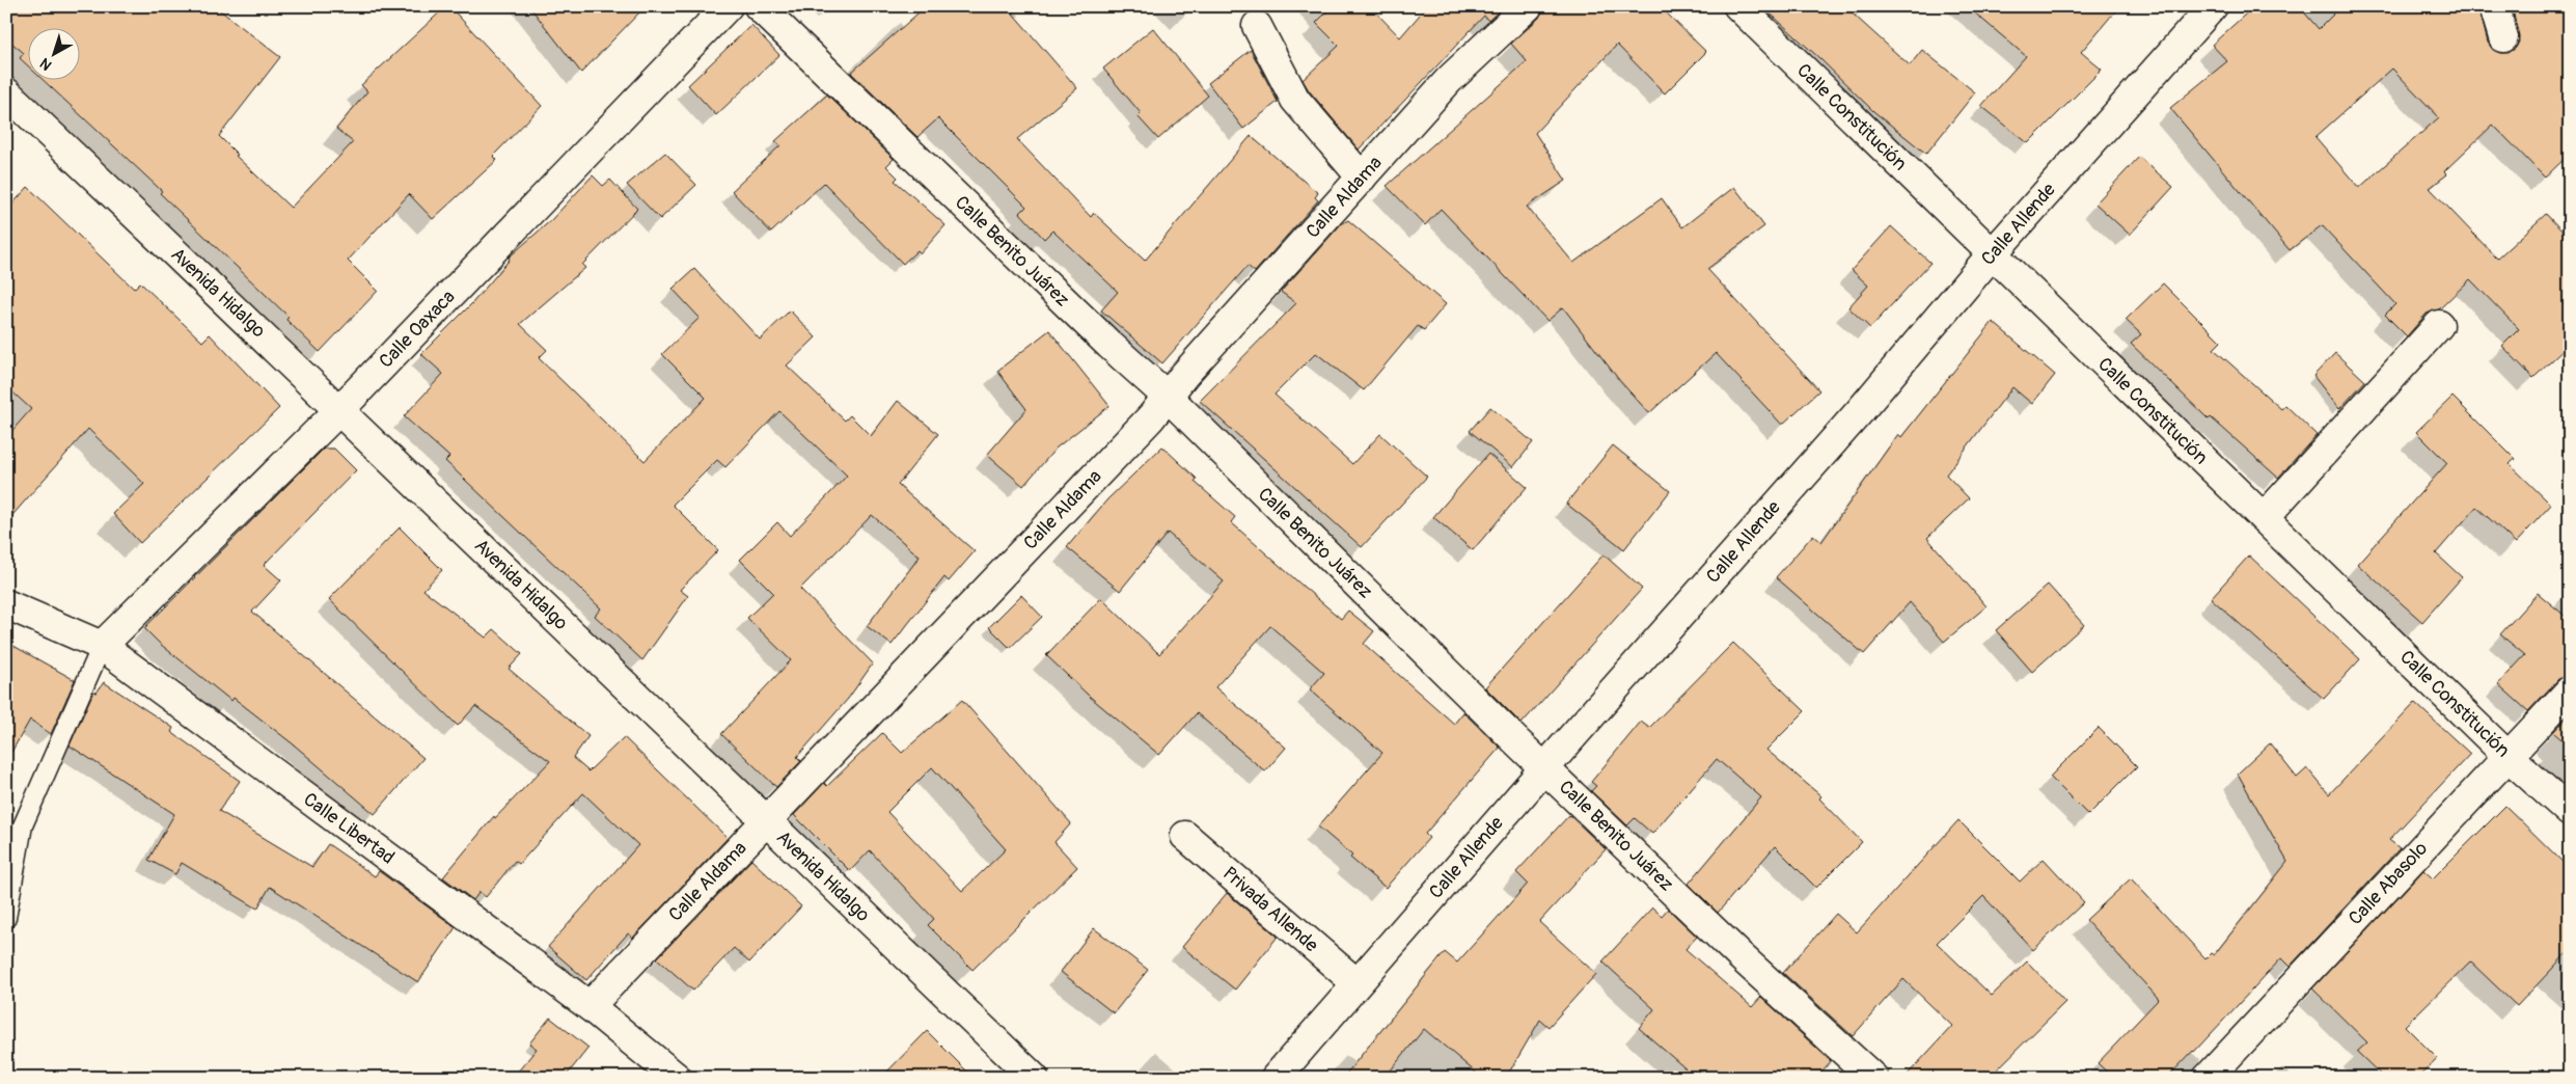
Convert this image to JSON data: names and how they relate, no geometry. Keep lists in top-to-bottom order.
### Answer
{
  "streets": {
    "street": [
      "Calle Constitución",
      "Calle Aldama",
      "Calle Allende",
      "Calle Benito Juárez",
      "Avenida Hidalgo",
      "Calle Oaxaca",
      "Calle Libertad",
      "Calle Abasolo",
      "Privada Allende"
    ]
  },
  "crossings": [
    ["Calle Constitución", "Calle Allende"],
    ["Calle Constitución", "Calle Abasolo"],
    ["Calle Aldama", "Calle Benito Juárez"],
    ["Calle Aldama", "Avenida Hidalgo"],
    ["Calle Aldama", "Calle Libertad"],
    ["Calle Allende", "Calle Benito Juárez"],
    ["Calle Allende", "Privada Allende"],
    ["Avenida Hidalgo", "Calle Oaxaca"],
    ["Calle Oaxaca", "Calle Libertad"]
  ],
  "north": "bottom left"
}
